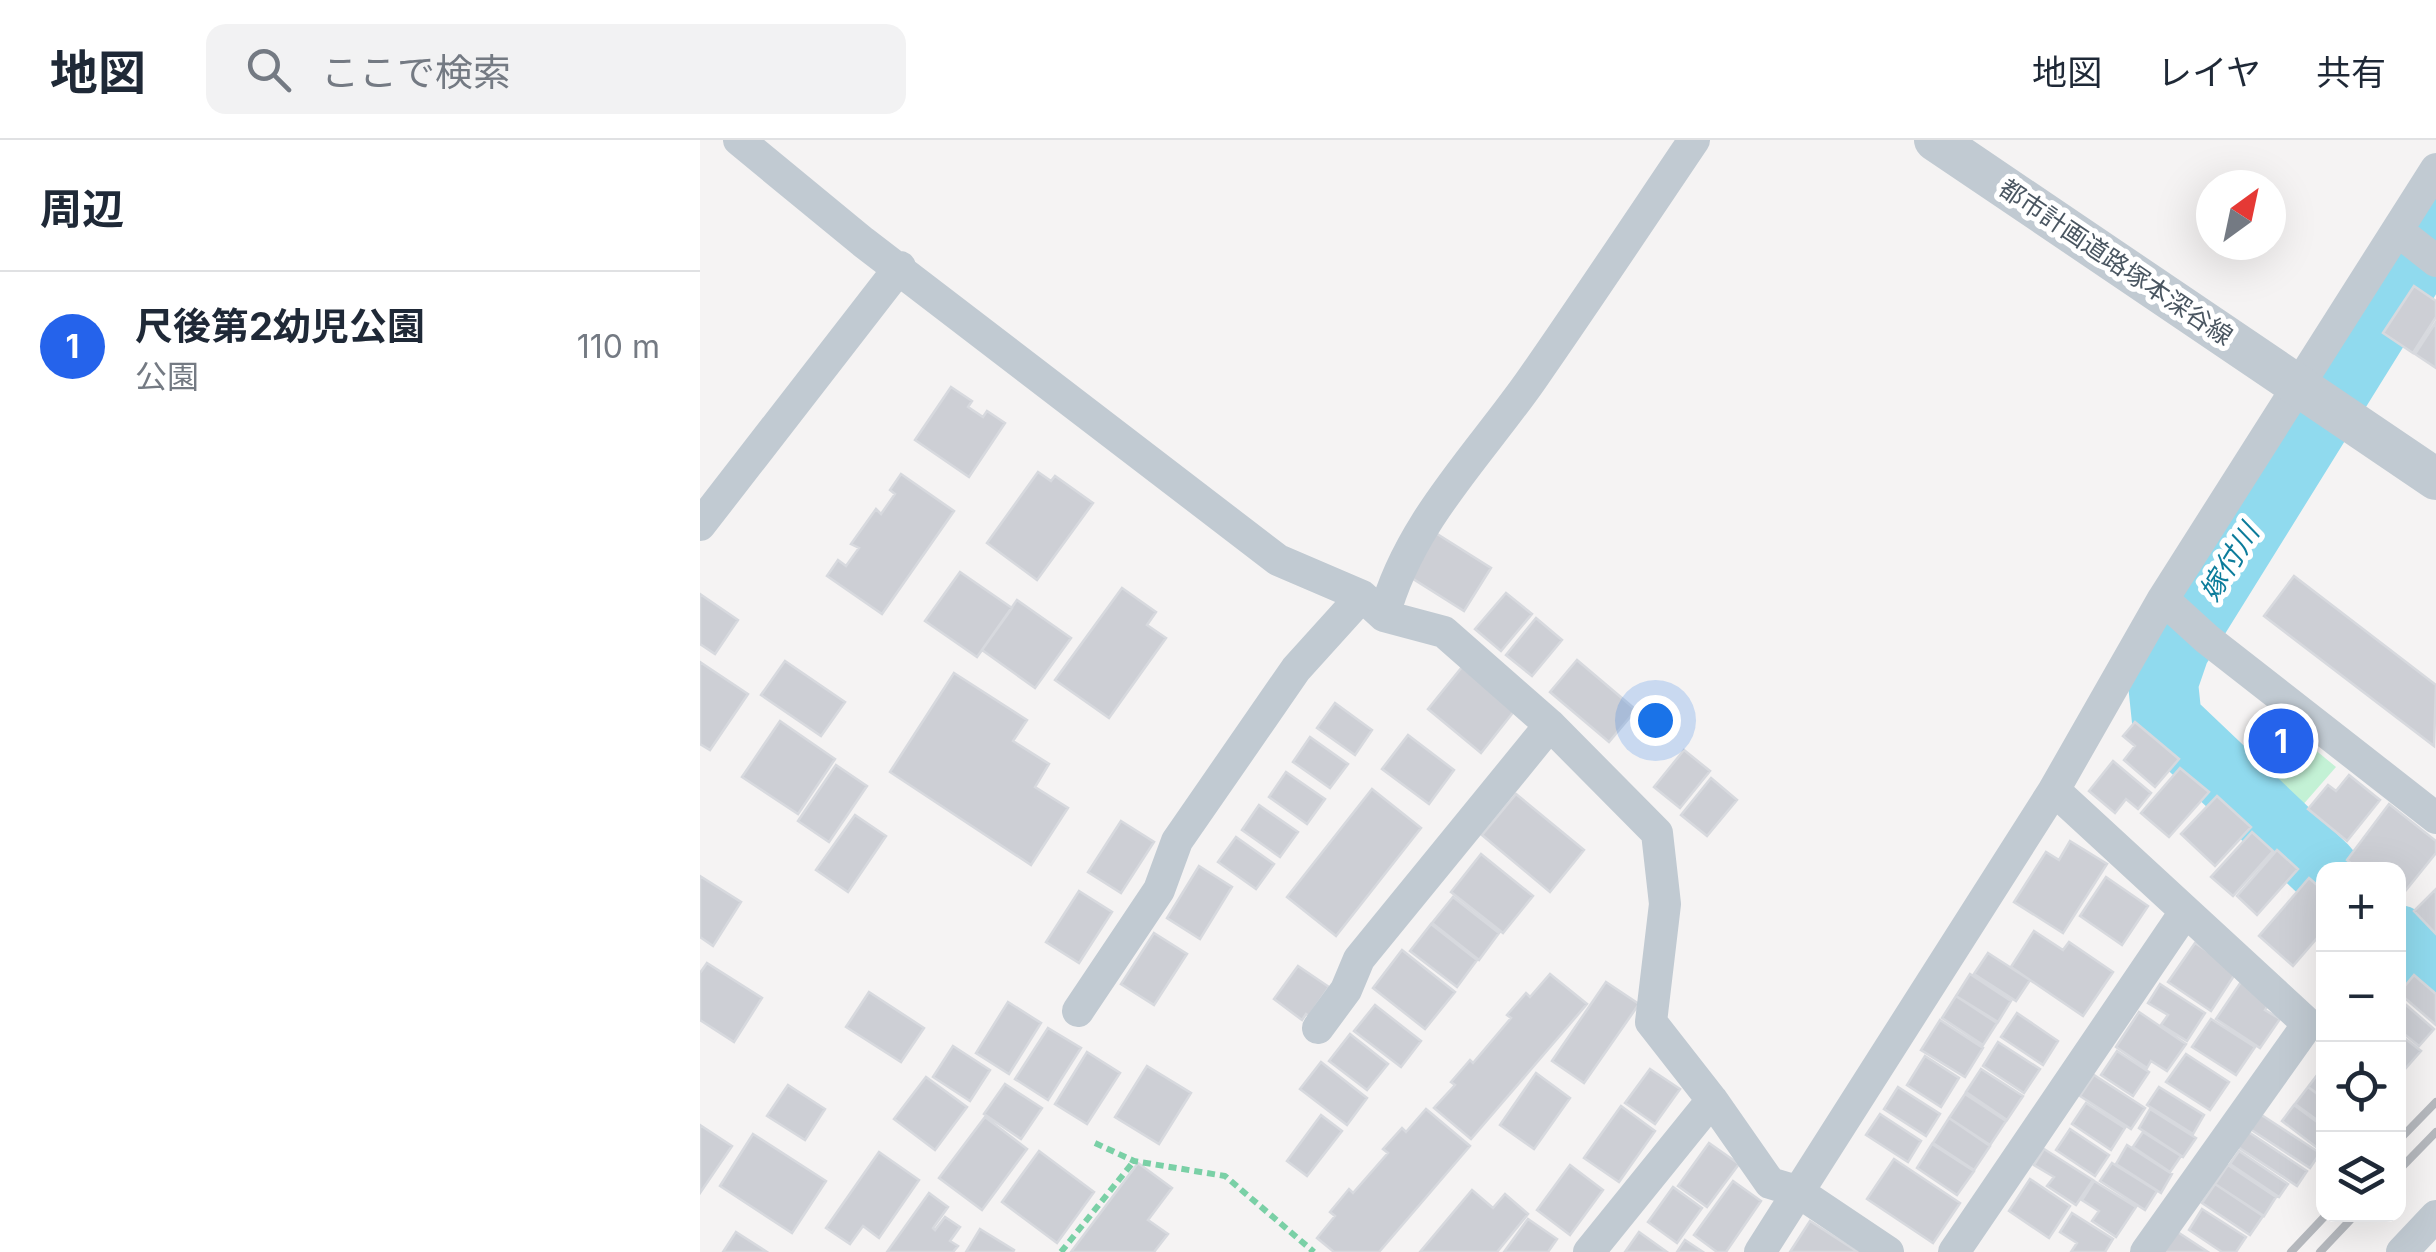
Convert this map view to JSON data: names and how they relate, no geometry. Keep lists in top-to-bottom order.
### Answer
{
  "streets": {
    "street": ["都市計画道路塚本深谷線"]
  },
  "water": ["嫁付川"],
  "north": "top right",
  "page": {
    "header": "地図",
    "search": "ここで検索",
    "nav": ["地図", "レイヤ", "共有"],
    "heading": "周辺",
    "list": [
      {
        "mark": "1",
        "name": "尺後第2幼児公園",
        "note": "公園",
        "value": "110 m"
      }
    ],
    "pins": "1",
    "map_buttons": ["+", "−"]
  }
}
